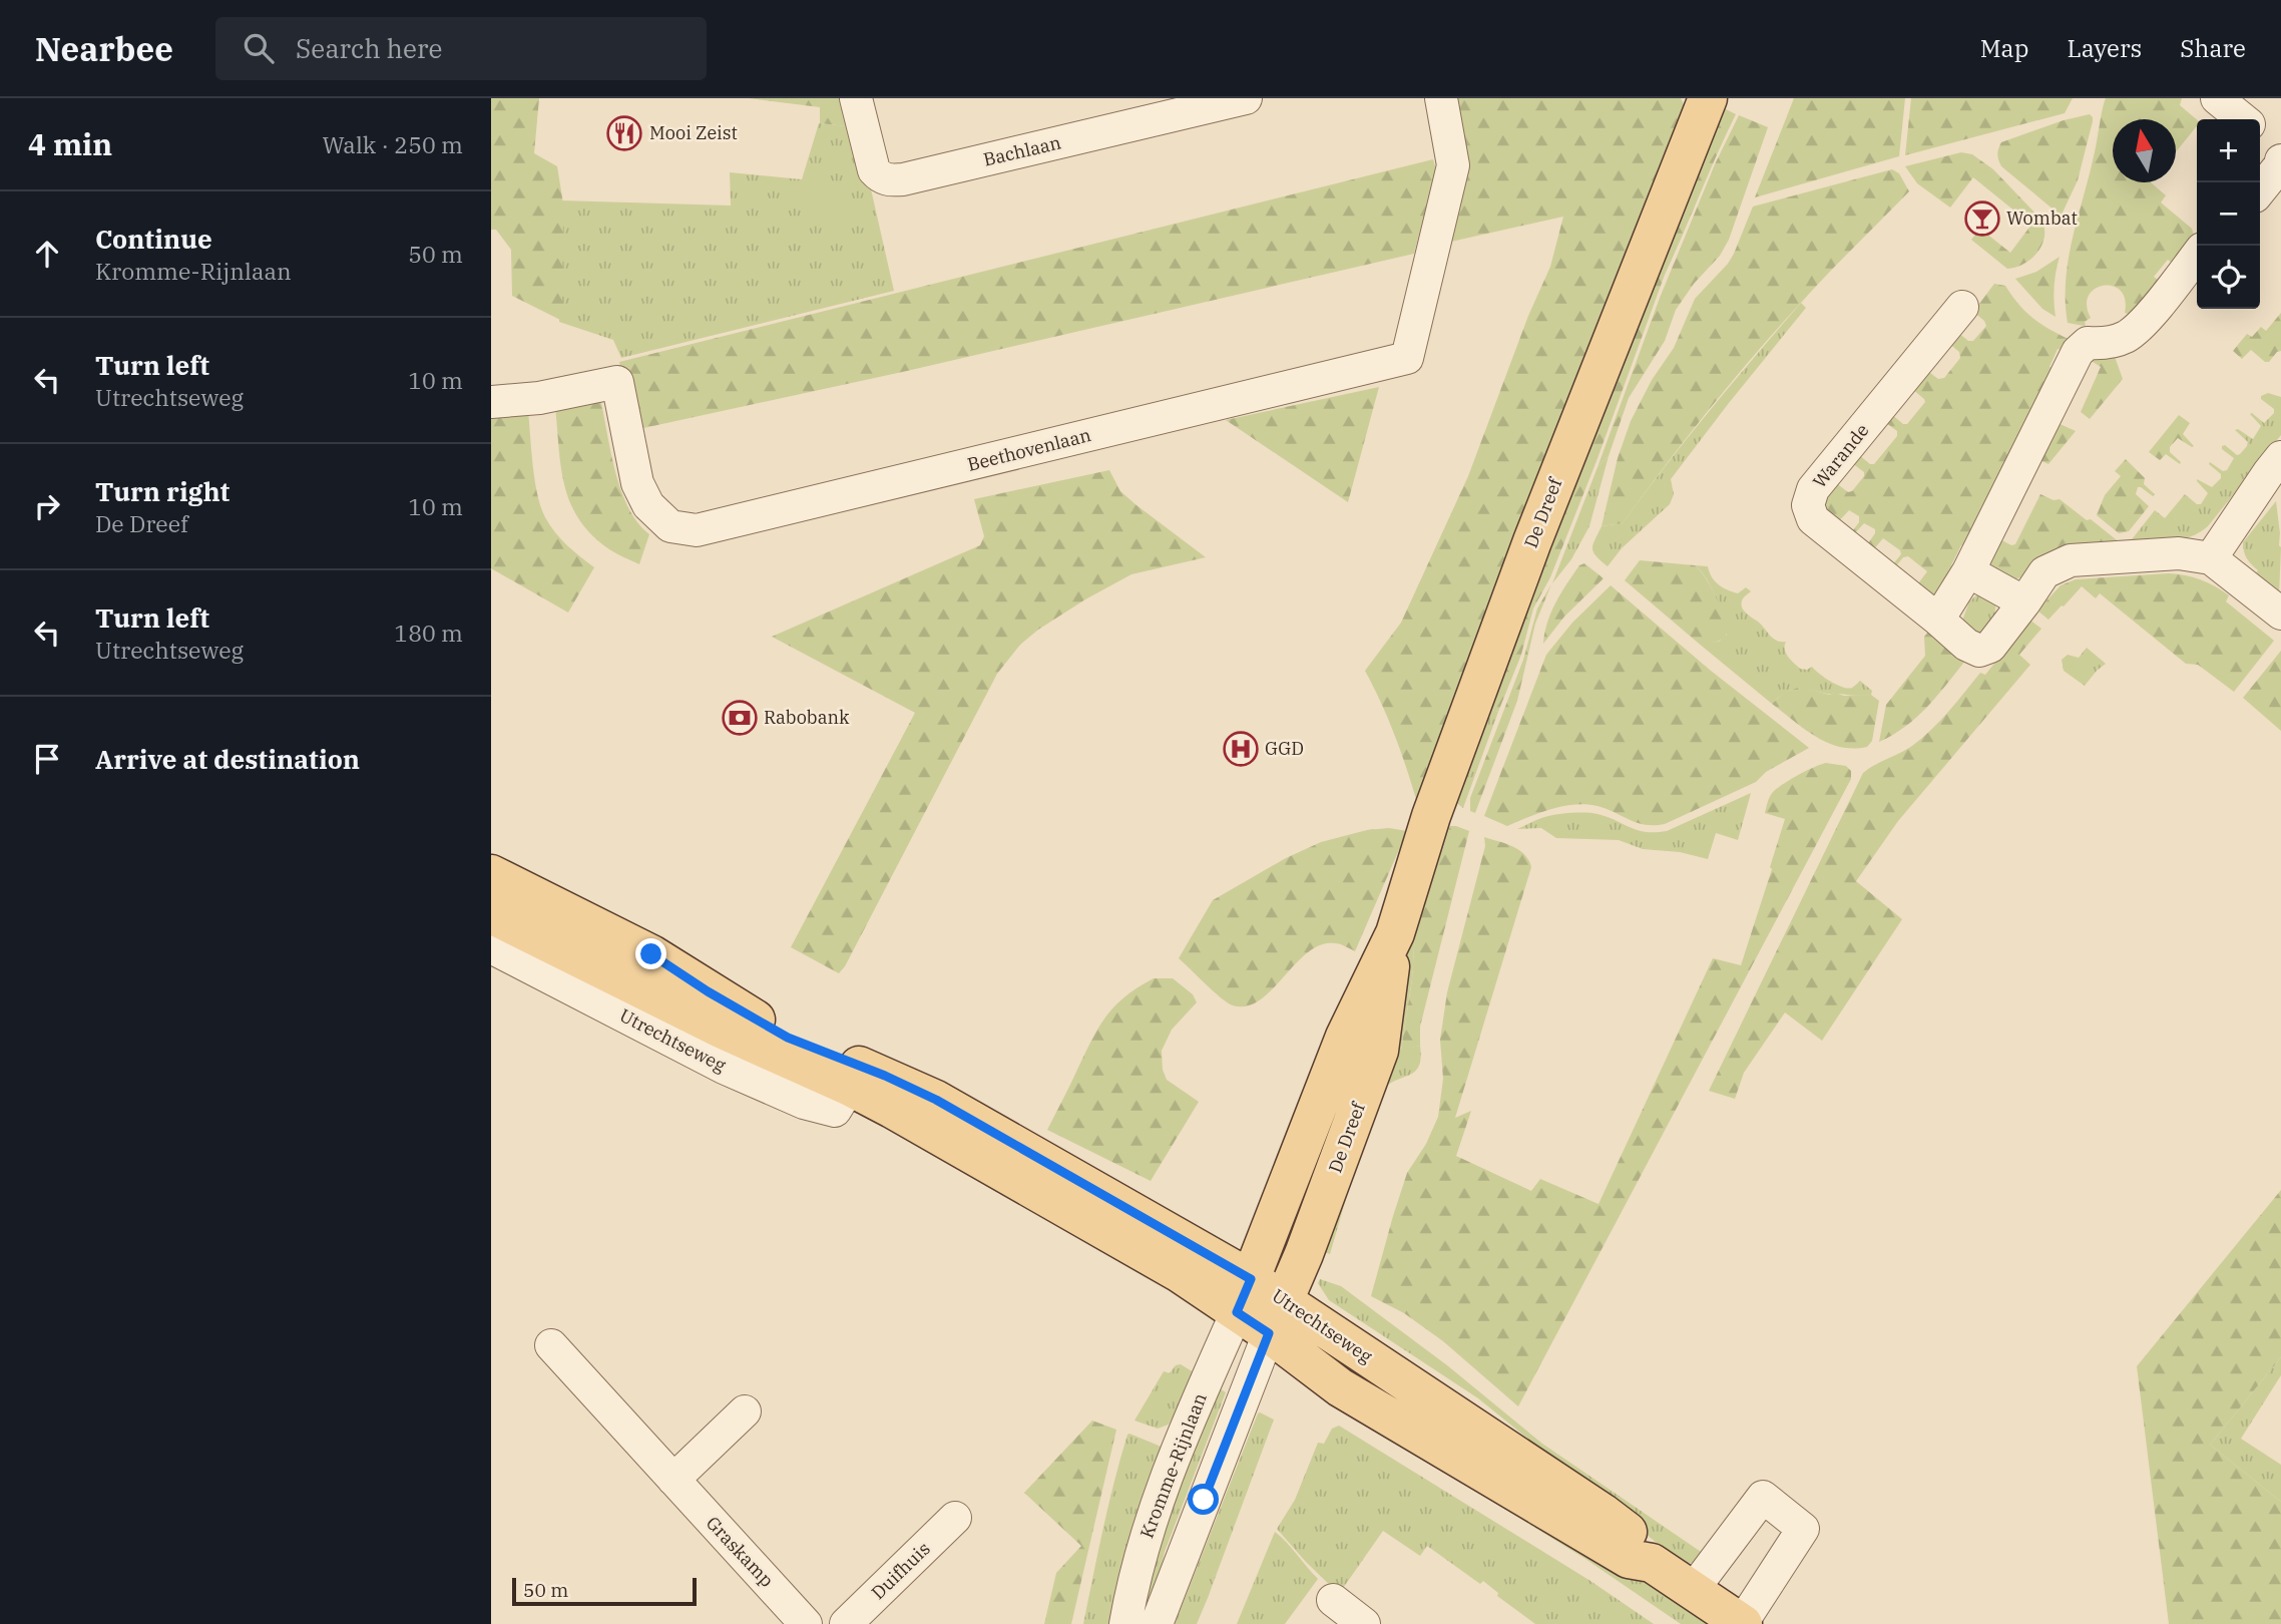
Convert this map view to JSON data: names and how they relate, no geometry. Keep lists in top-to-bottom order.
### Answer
{
  "streets": {
    "main road": ["De Dreef", "Utrechtseweg"],
    "street": [
      "Bachlaan",
      "Beethovenlaan",
      "Warande",
      "Kromme-Rijnlaan",
      "Graskamp",
      "Duifhuis"
    ]
  },
  "crossings": [
    ["De Dreef", "Utrechtseweg"],
    ["De Dreef", "Kromme-Rijnlaan"],
    ["Utrechtseweg", "Kromme-Rijnlaan"]
  ],
  "places": {
    "restaurant": ["Mooi Zeist"],
    "bar": ["Wombat"],
    "bank": ["Rabobank"],
    "hospital": ["GGD"]
  },
  "scale_bar": "50 m",
  "north": "top",
  "page": {
    "header": "Nearbee",
    "search": "Search here",
    "nav": ["Map", "Layers", "Share"],
    "heading": ["4 min", "Walk · 250 m"],
    "map_buttons": ["+", "−"],
    "list": [
      ["Continue", "Kromme-Rijnlaan", "50 m"],
      ["Turn left", "Utrechtseweg", "10 m"],
      ["Turn right", "De Dreef", "10 m"],
      ["Turn left", "Utrechtseweg", "180 m"],
      "Arrive at destination"
    ],
    "scale": "50 m"
  }
}
